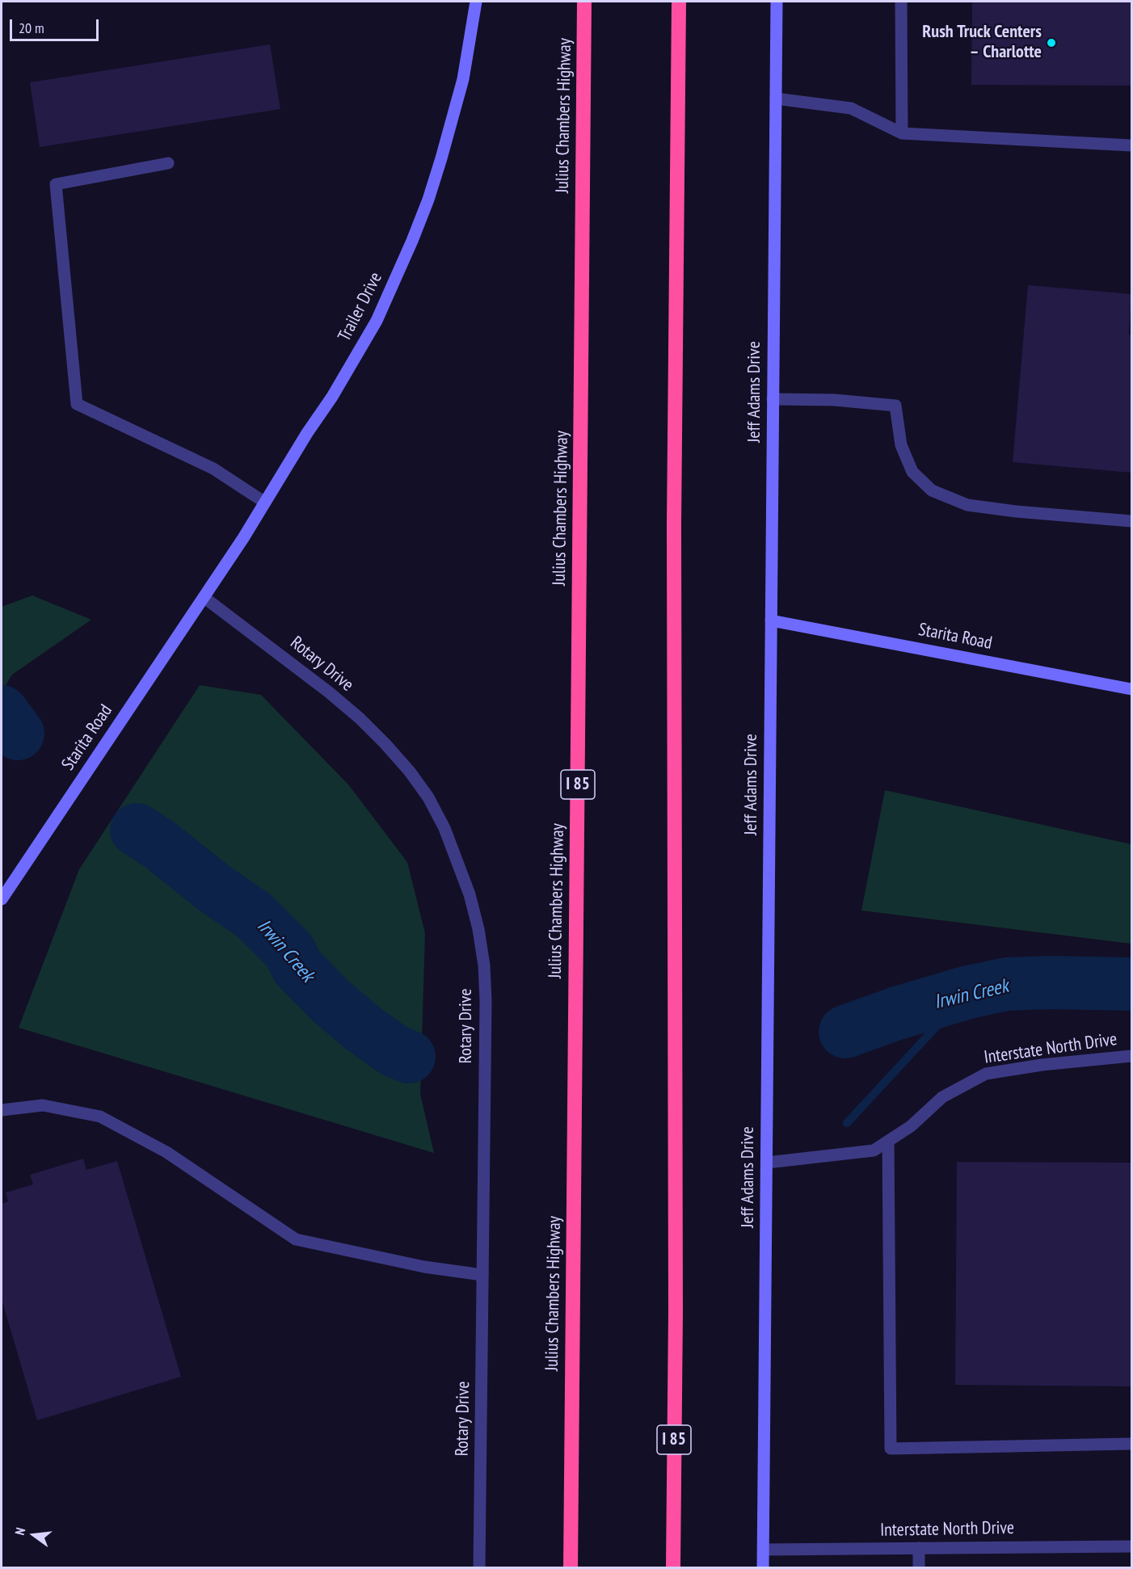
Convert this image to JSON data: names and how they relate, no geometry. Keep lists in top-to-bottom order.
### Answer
{
  "streets": {
    "highway": ["Julius Chambers Highway", "I 85"],
    "street": [
      "Trailer Drive",
      "Jeff Adams Drive",
      "Starita Road",
      "Rotary Drive",
      "Interstate North Drive"
    ]
  },
  "crossings": [
    ["Trailer Drive", "Starita Road"],
    ["Trailer Drive", "Rotary Drive"],
    ["Jeff Adams Drive", "Starita Road"],
    ["Jeff Adams Drive", "Interstate North Drive"],
    ["Starita Road", "Rotary Drive"]
  ],
  "water": ["Irwin Creek"],
  "places": ["Rush Truck Centers – Charlotte"],
  "scale_bar": "20 m",
  "north": "left"
}
